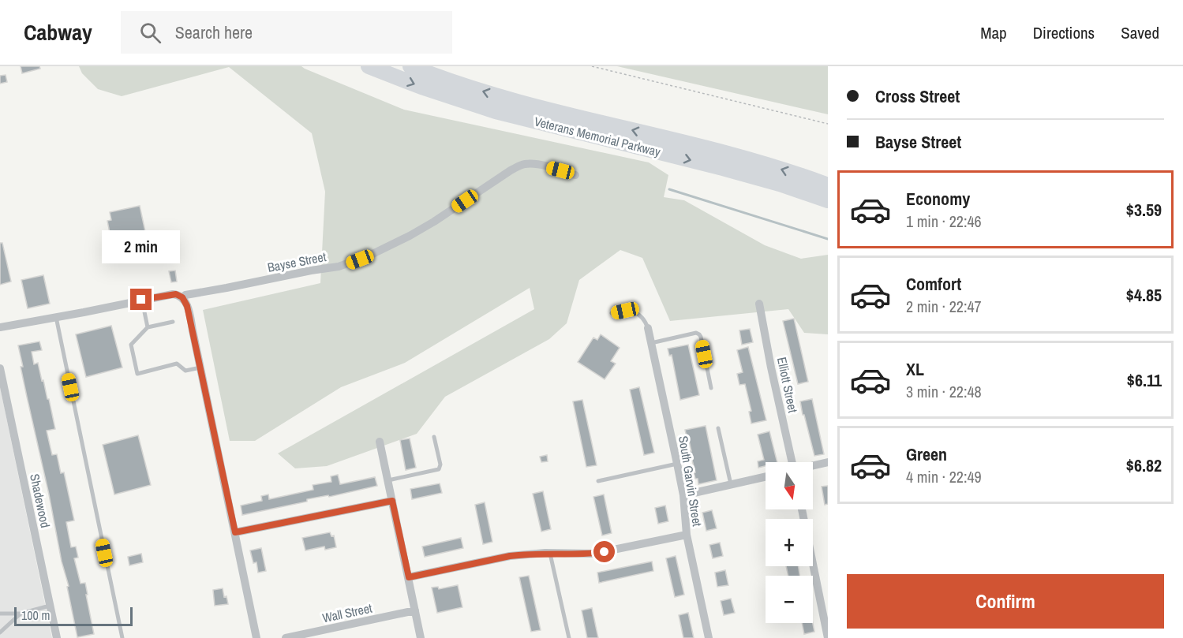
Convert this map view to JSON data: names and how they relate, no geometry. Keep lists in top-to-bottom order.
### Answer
{
  "streets": {
    "highway": ["Veterans Memorial Parkway"],
    "street": [
      "Bayse Street",
      "Elliott Street",
      "South Garvin Street",
      "Shadewood",
      "Wall Street"
    ]
  },
  "scale_bar": "100 m",
  "north": "bottom",
  "page": {
    "header": "Cabway",
    "search": "Search here",
    "nav": ["Map", "Directions", "Saved"],
    "banner": ["Cross Street", "Bayse Street"],
    "list": [
      {
        "name": "Economy",
        "note": "1 min · 22:46",
        "value": "$3.59"
      },
      {
        "name": "Comfort",
        "note": "2 min · 22:47",
        "value": "$4.85"
      },
      {
        "name": "XL",
        "note": "3 min · 22:48",
        "value": "$6.11"
      },
      {
        "name": "Green",
        "note": "4 min · 22:49",
        "value": "$6.82"
      }
    ],
    "bubble": "2 min",
    "map_buttons": ["+", "−"],
    "buttons": "Confirm",
    "scale": "100 m"
  }
}
